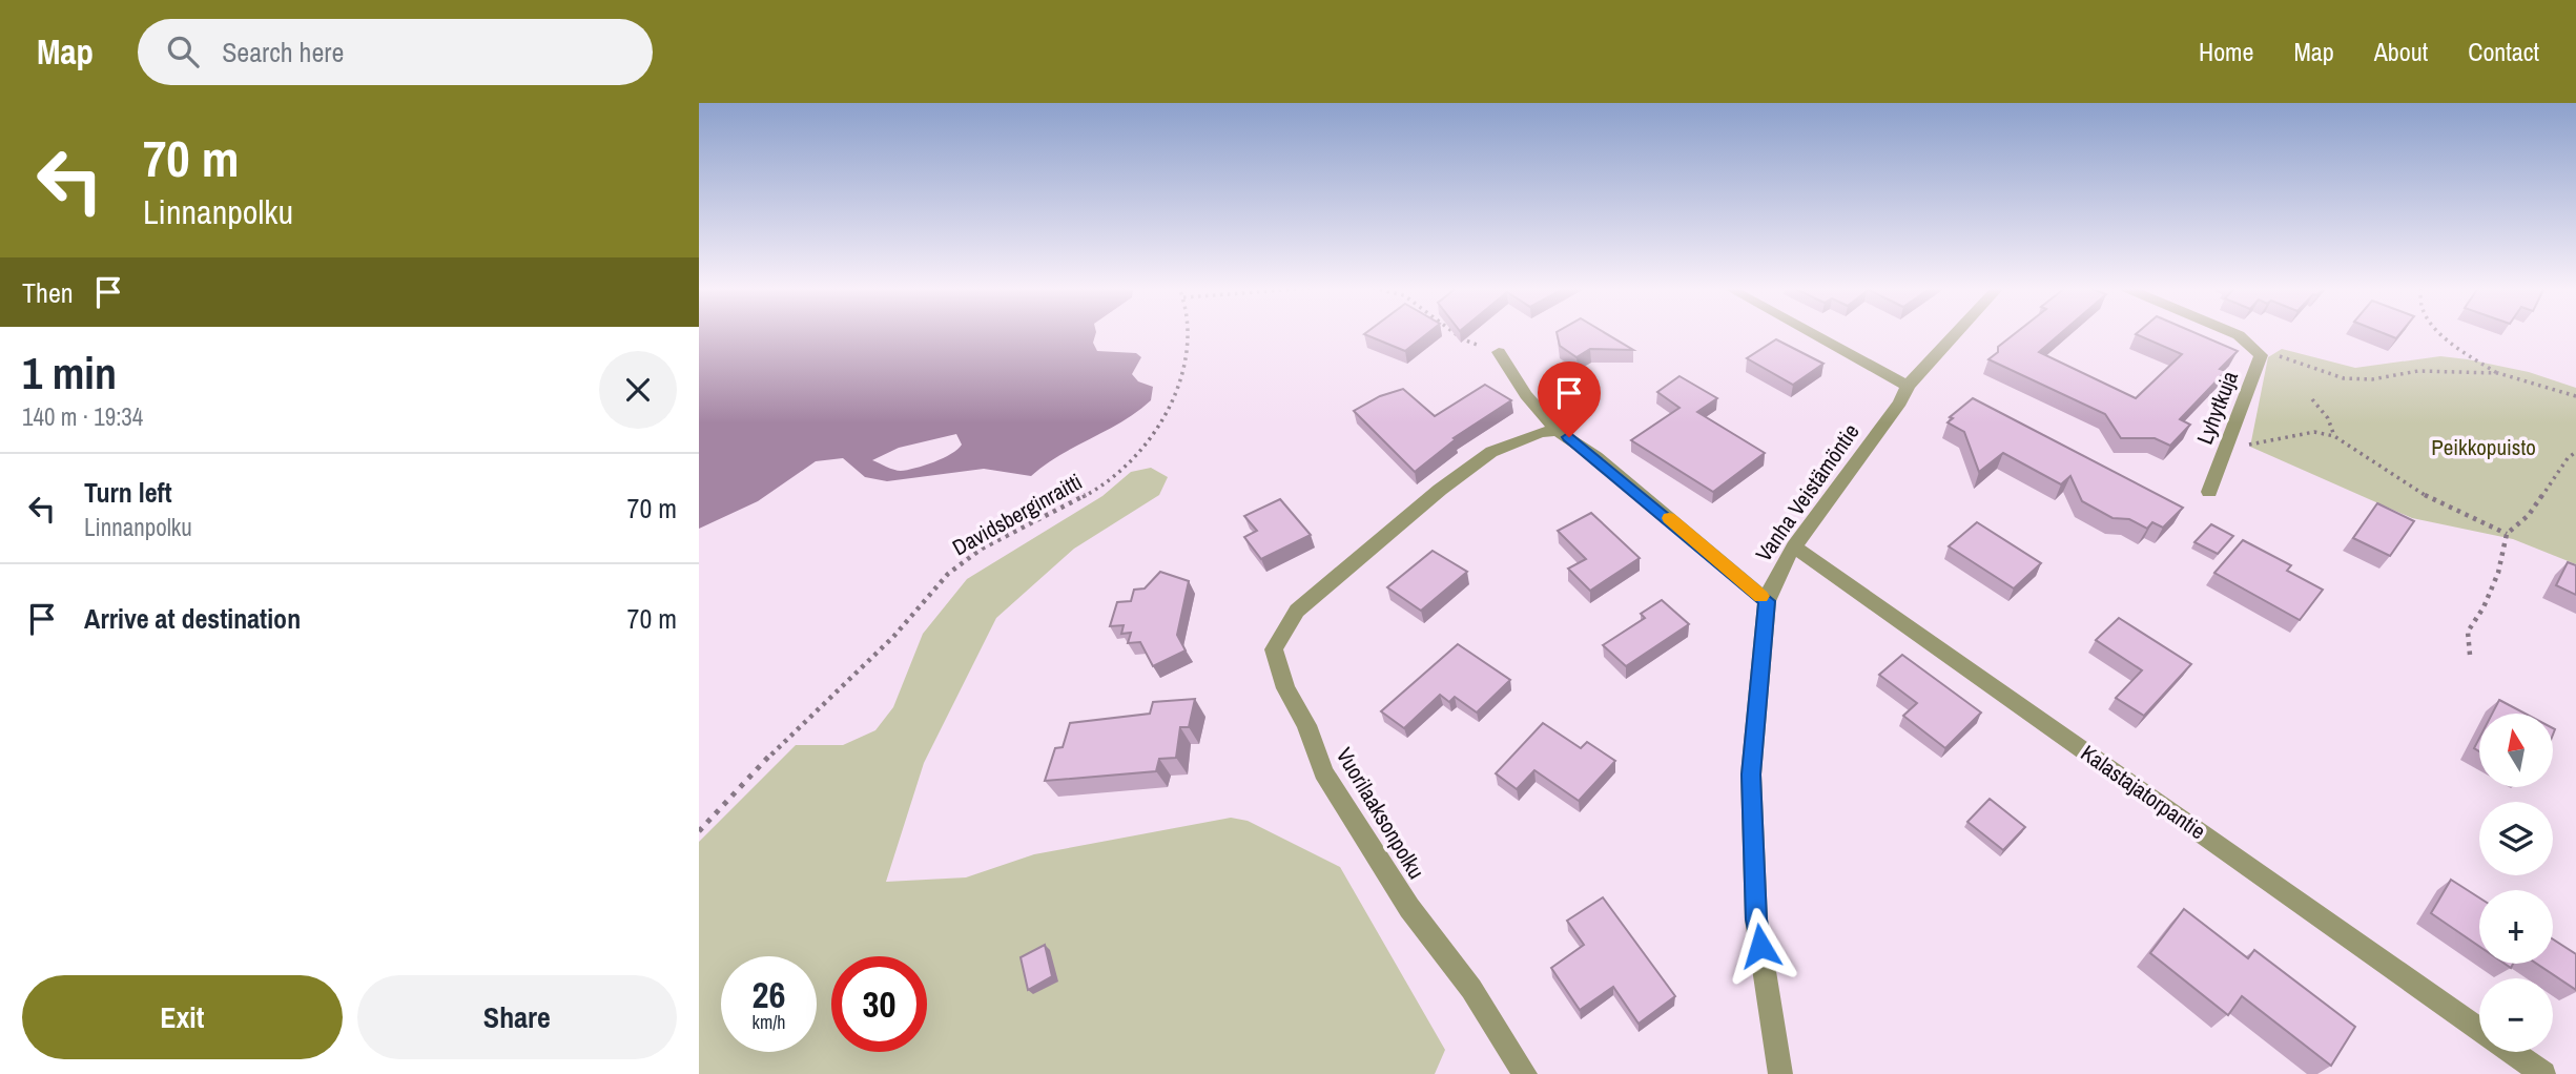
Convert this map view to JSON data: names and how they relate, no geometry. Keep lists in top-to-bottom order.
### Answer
{
  "streets": {
    "street": [
      "Lyhytkuja",
      "Vanha Veistämöntie",
      "Kalastajatorpantie",
      "Vuorilaaksonpolku"
    ],
    "path": ["Davidsberginraitti"]
  },
  "crossings": [
    ["Vanha Veistämöntie", "Kalastajatorpantie"]
  ],
  "parks": ["Peikkopuisto"],
  "north": "top",
  "page": {
    "header": "Map",
    "search": "Search here",
    "nav": [
      "Home",
      "Map",
      "About",
      "Contact"
    ],
    "turn": ["70 m", "Linnanpolku"],
    "then": "Then",
    "heading": ["1 min", "140 m · 19:34"],
    "list": [
      {
        "name": "Turn left",
        "note": "Linnanpolku",
        "value": "70 m"
      },
      {
        "name": "Arrive at destination",
        "value": "70 m"
      }
    ],
    "map_buttons": ["+", "−"],
    "speed": "26 km/h",
    "limit": "30",
    "buttons": ["Exit", "Share"]
  }
}
